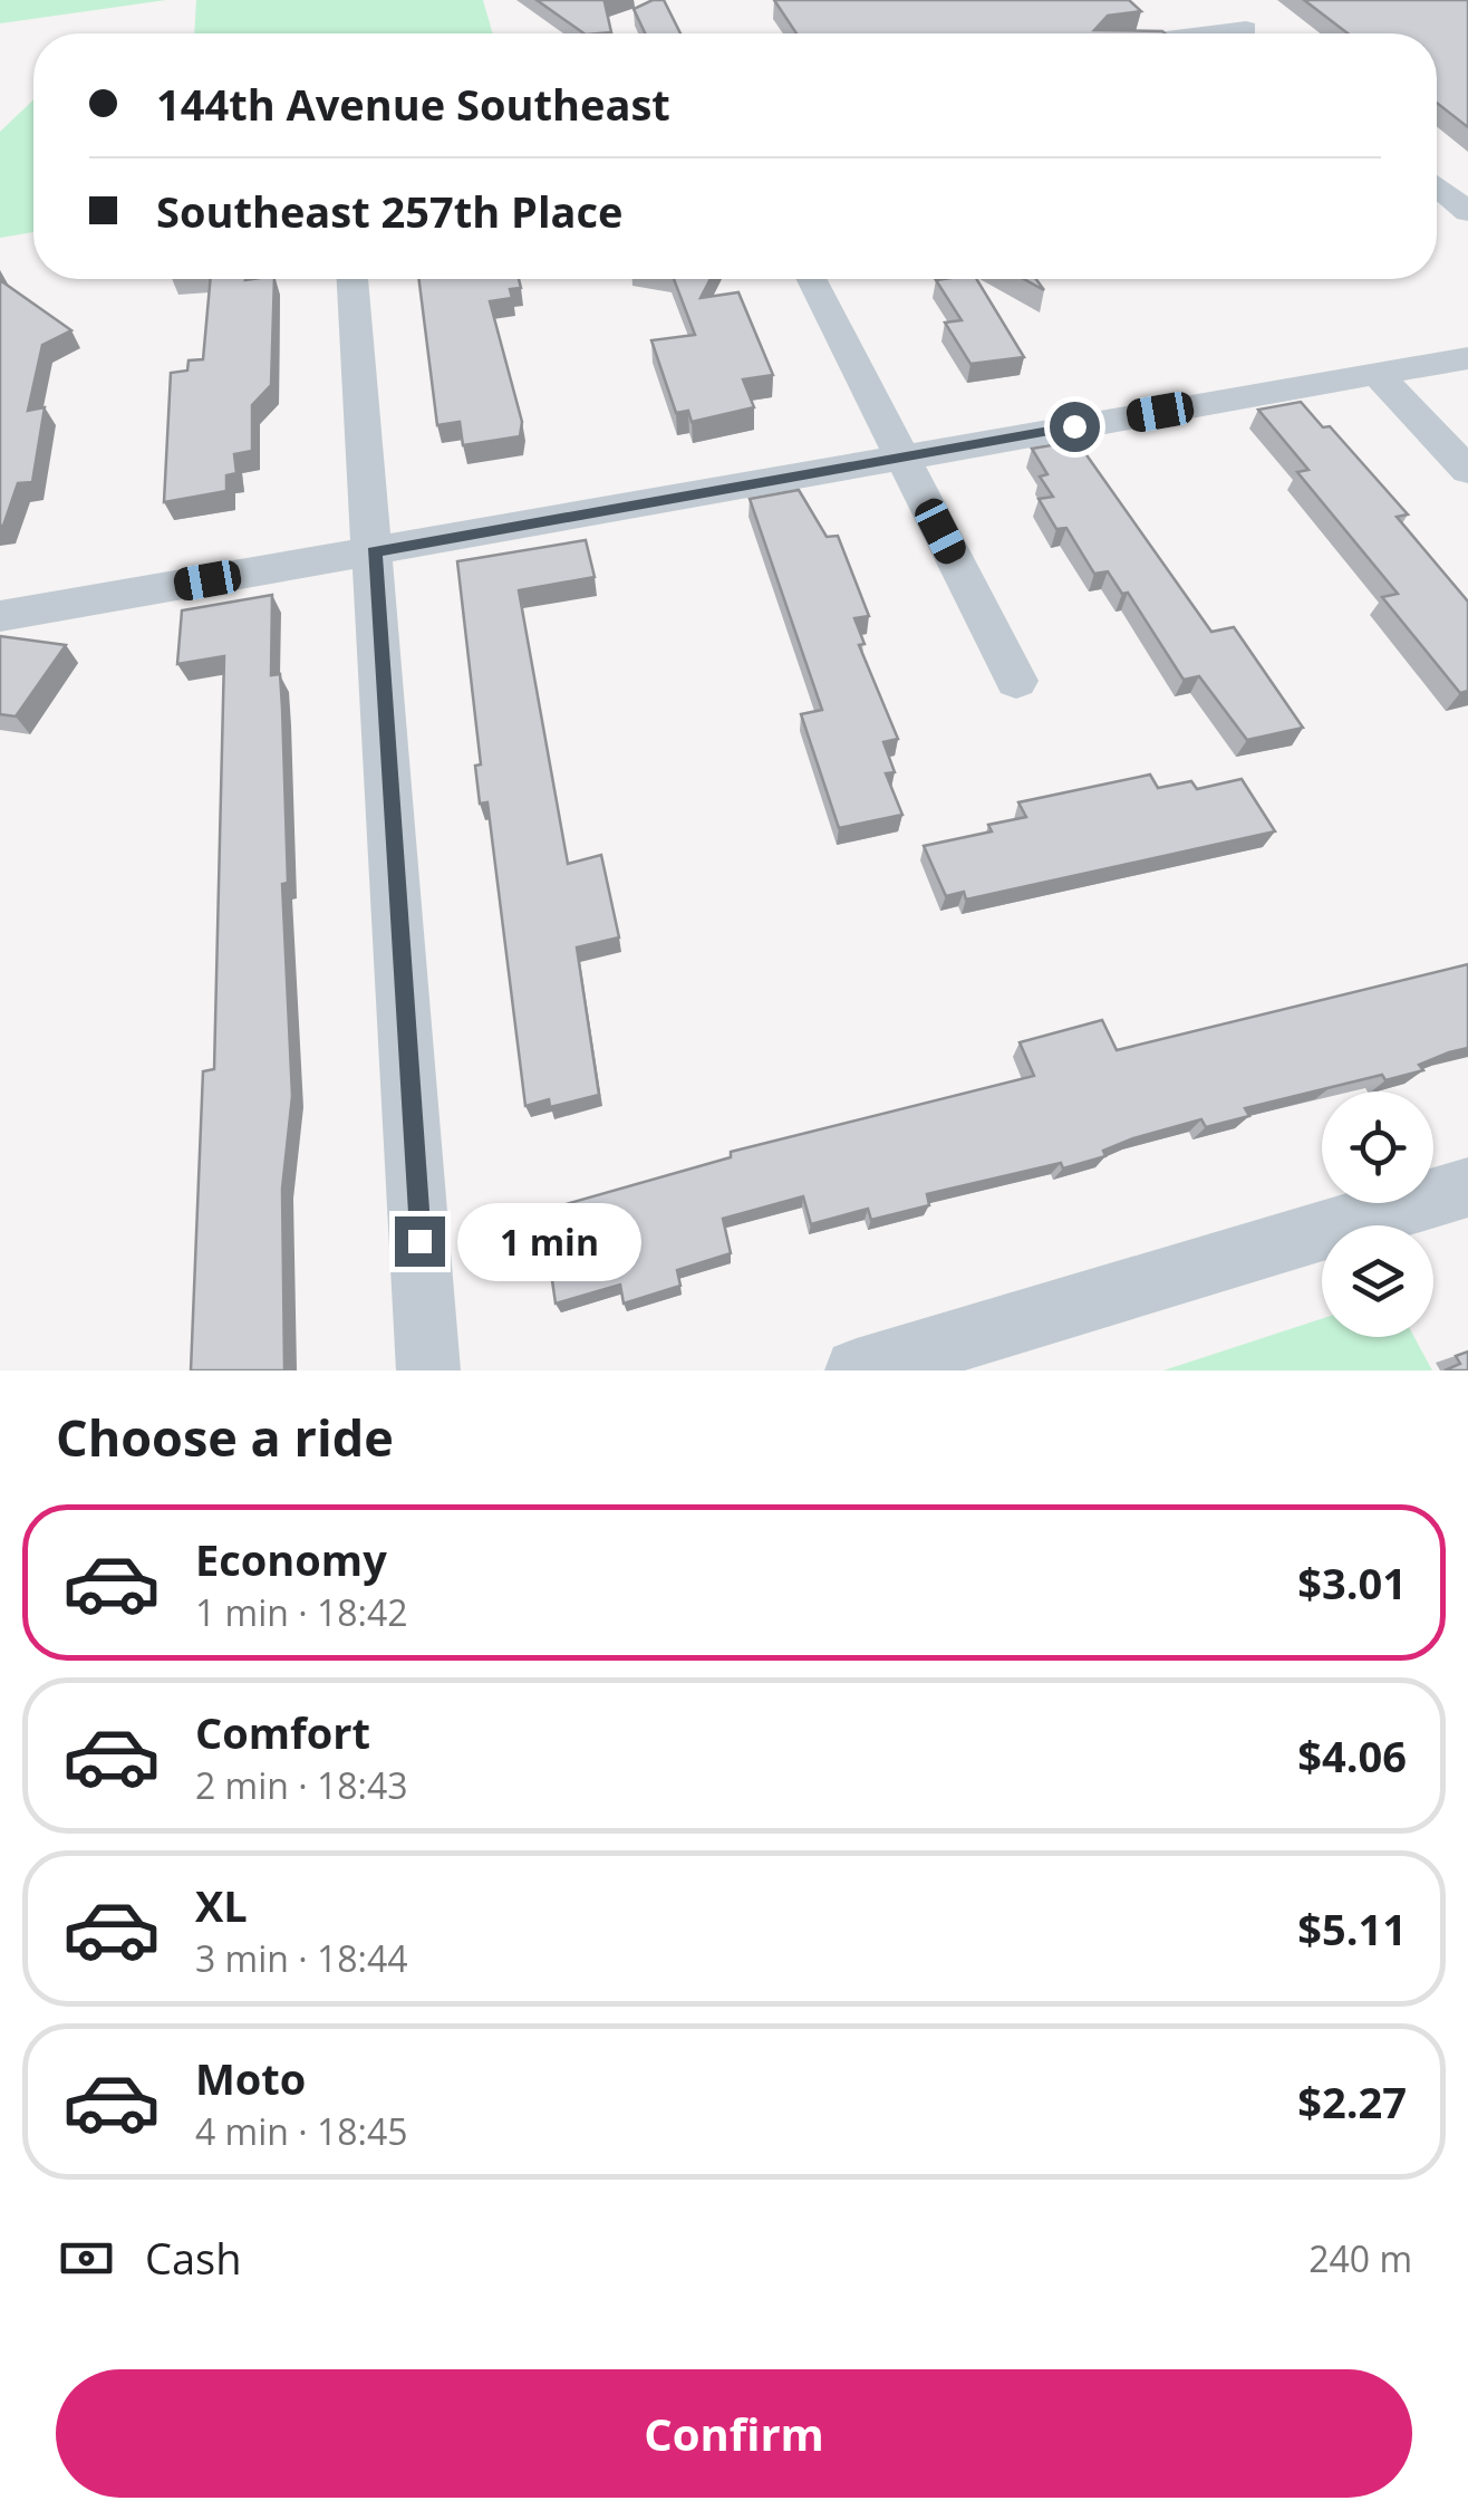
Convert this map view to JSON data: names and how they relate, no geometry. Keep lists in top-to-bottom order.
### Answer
{
  "page": {
    "banner": ["144th Avenue Southeast", "Southeast 257th Place"],
    "bubble": "1 min",
    "heading": "Choose a ride",
    "list": [
      {
        "name": "Economy",
        "note": "1 min · 18:42",
        "value": "$3.01"
      },
      {
        "name": "Comfort",
        "note": "2 min · 18:43",
        "value": "$4.06"
      },
      {
        "name": "XL",
        "note": "3 min · 18:44",
        "value": "$5.11"
      },
      {
        "name": "Moto",
        "note": "4 min · 18:45",
        "value": "$2.27"
      }
    ],
    "pay": ["Cash", "240 m"],
    "buttons": "Confirm"
  }
}
